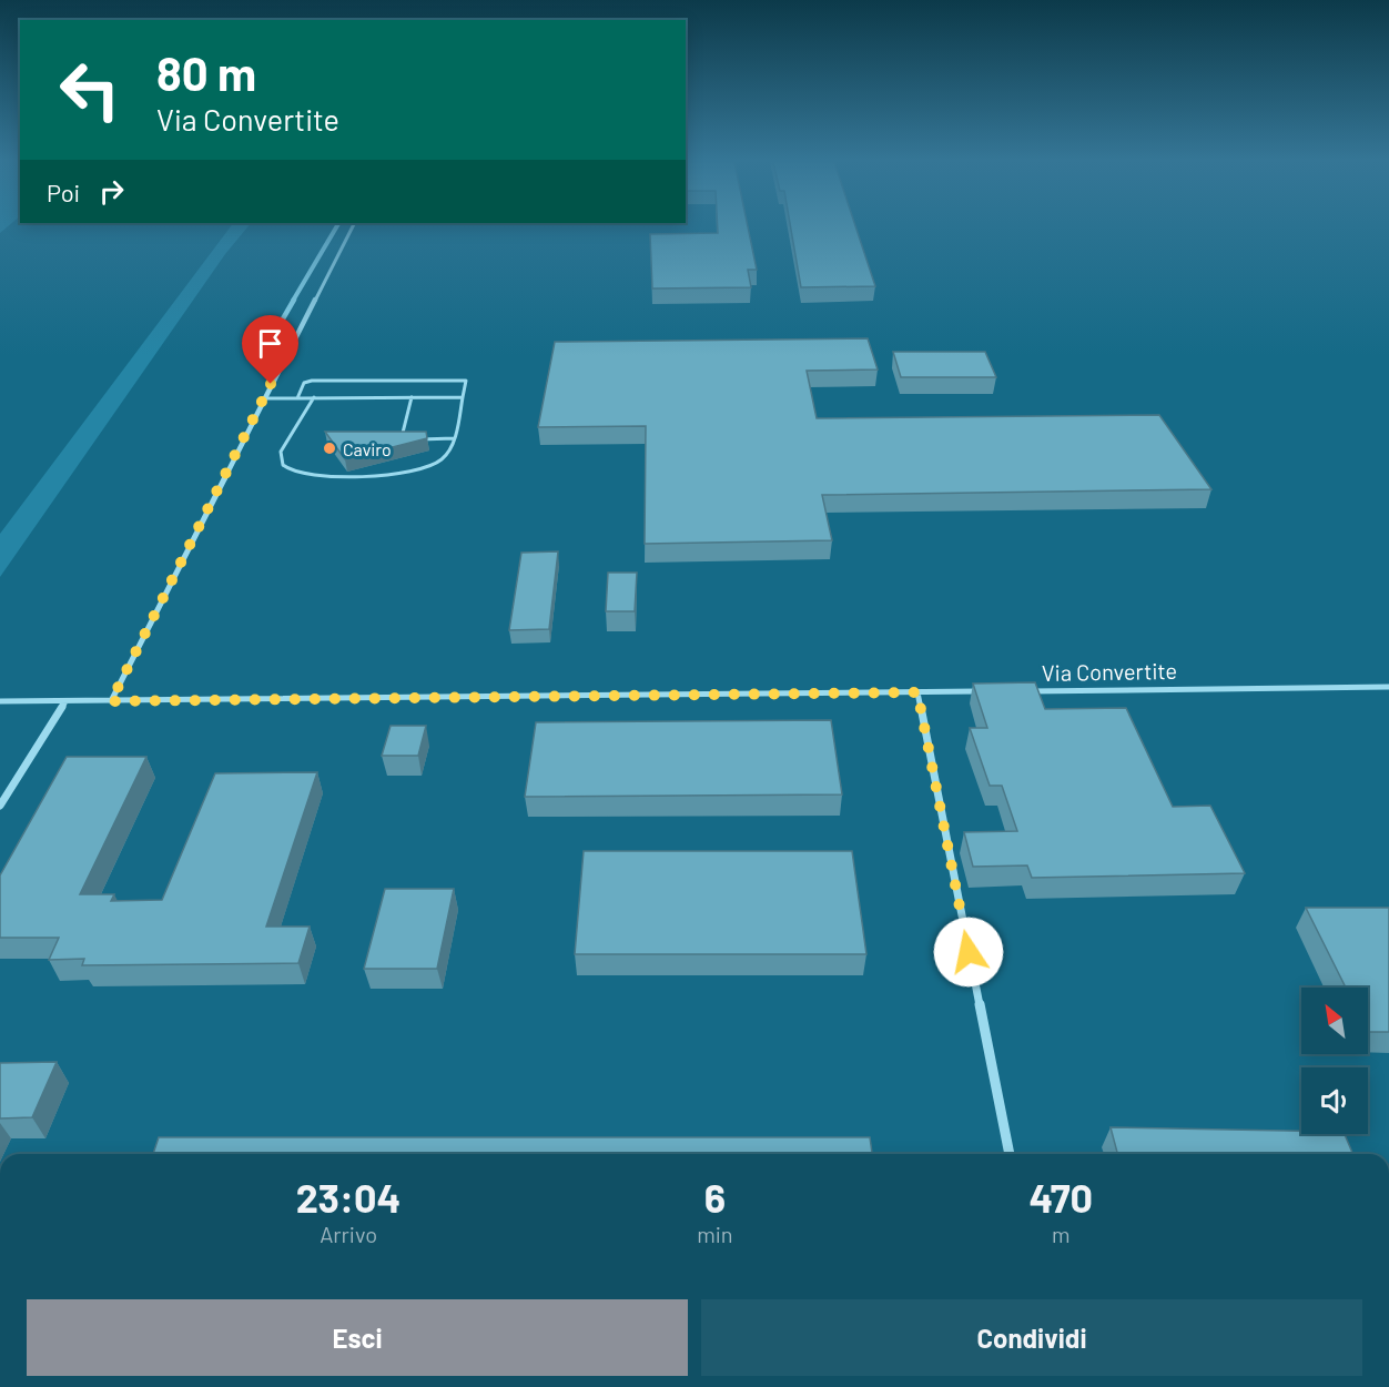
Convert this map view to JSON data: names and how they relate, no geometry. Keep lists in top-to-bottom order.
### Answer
{
  "streets": {
    "street": ["Via Convertite"]
  },
  "places": ["Caviro"],
  "north": "top left",
  "page": {
    "turn": ["80 m", "Via Convertite"],
    "then": "Poi",
    "eta": [
      "23:04",
      "Arrivo",
      "6",
      "min",
      "470",
      "m"
    ],
    "buttons": ["Esci", "Condividi"]
  }
}
